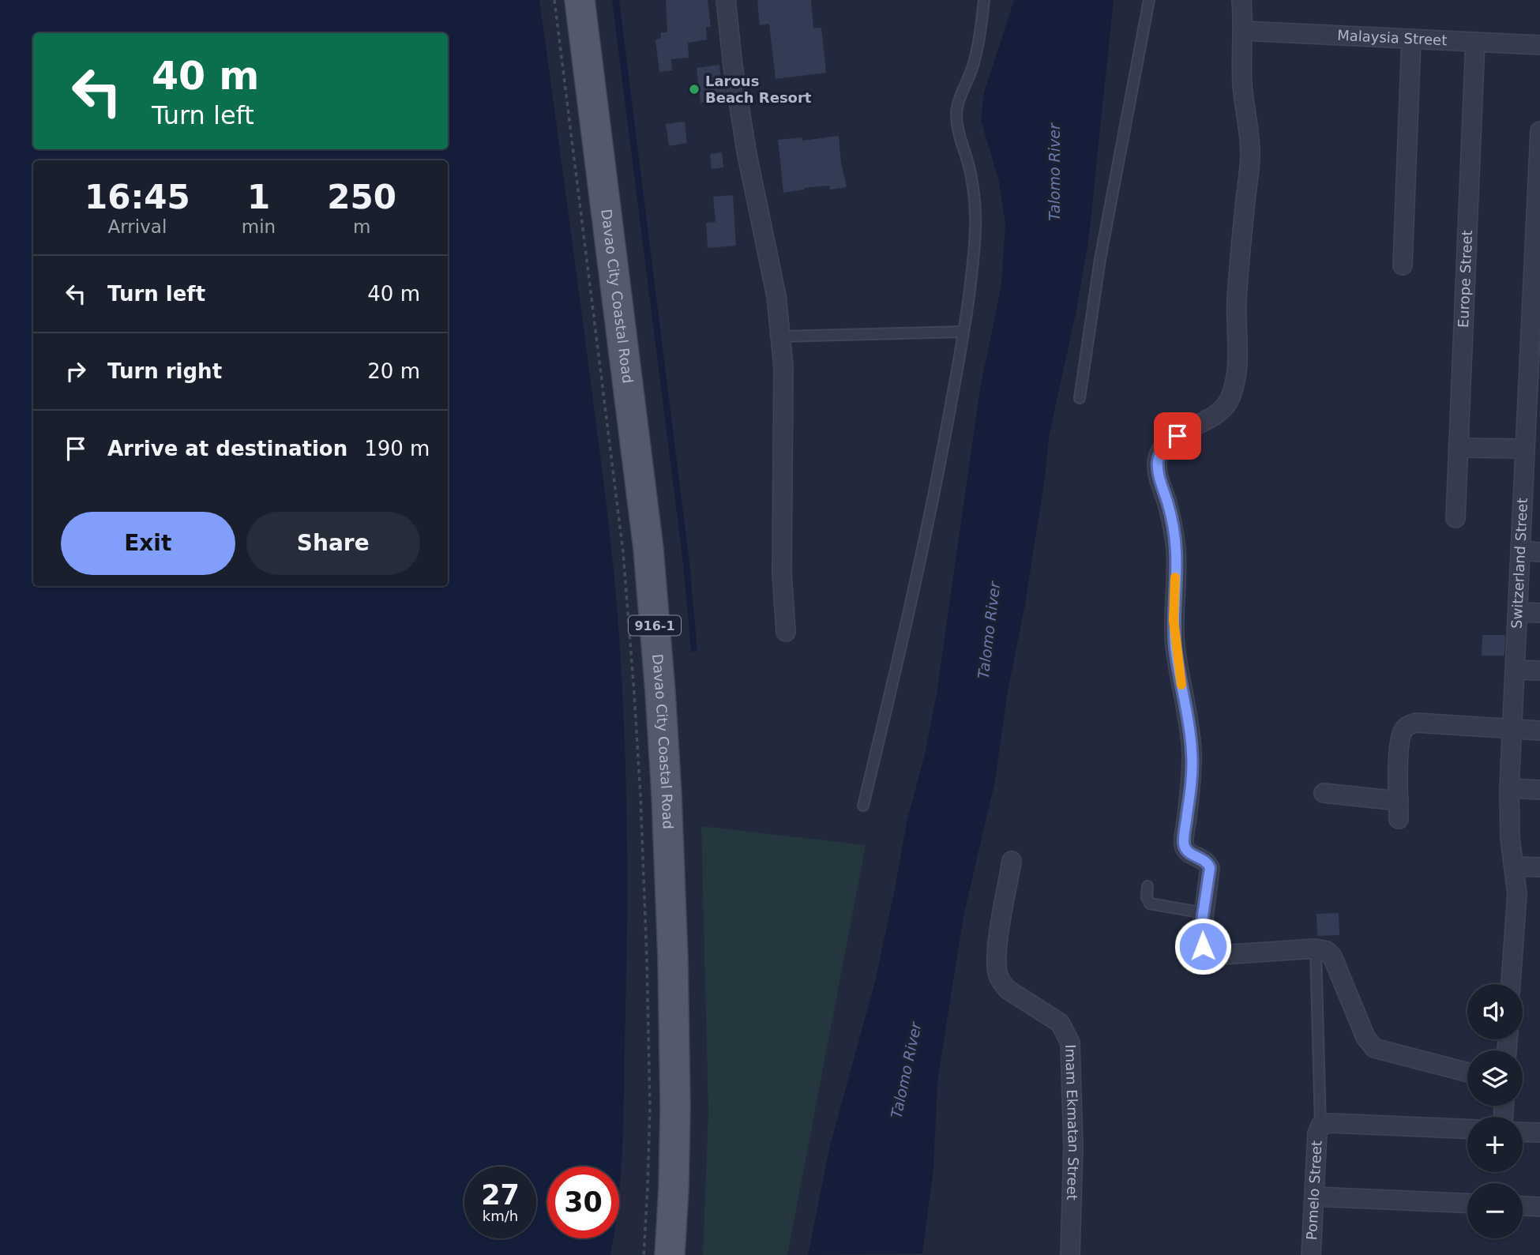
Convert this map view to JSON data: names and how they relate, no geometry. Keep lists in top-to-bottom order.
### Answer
{
  "streets": {
    "main road": ["Davao City Coastal Road", "916-1"],
    "street": [
      "Malaysia Street",
      "Europe Street",
      "Switzerland Street",
      "Imam Ekmatan Street",
      "Pomelo Street"
    ]
  },
  "crossings": [
    ["Malaysia Street", "Europe Street"]
  ],
  "water": ["Talomo River"],
  "places": ["Larous Beach Resort"],
  "page": {
    "turn": ["40 m", "Turn left"],
    "eta": [
      "16:45",
      "Arrival",
      "1",
      "min",
      "250",
      "m"
    ],
    "list": [
      {
        "name": "Turn left",
        "value": "40 m"
      },
      {
        "name": "Turn right",
        "value": "20 m"
      },
      {
        "name": "Arrive at destination",
        "value": "190 m"
      }
    ],
    "buttons": ["Exit", "Share"],
    "map_buttons": ["+", "−"],
    "speed": "27 km/h",
    "limit": "30"
  }
}
